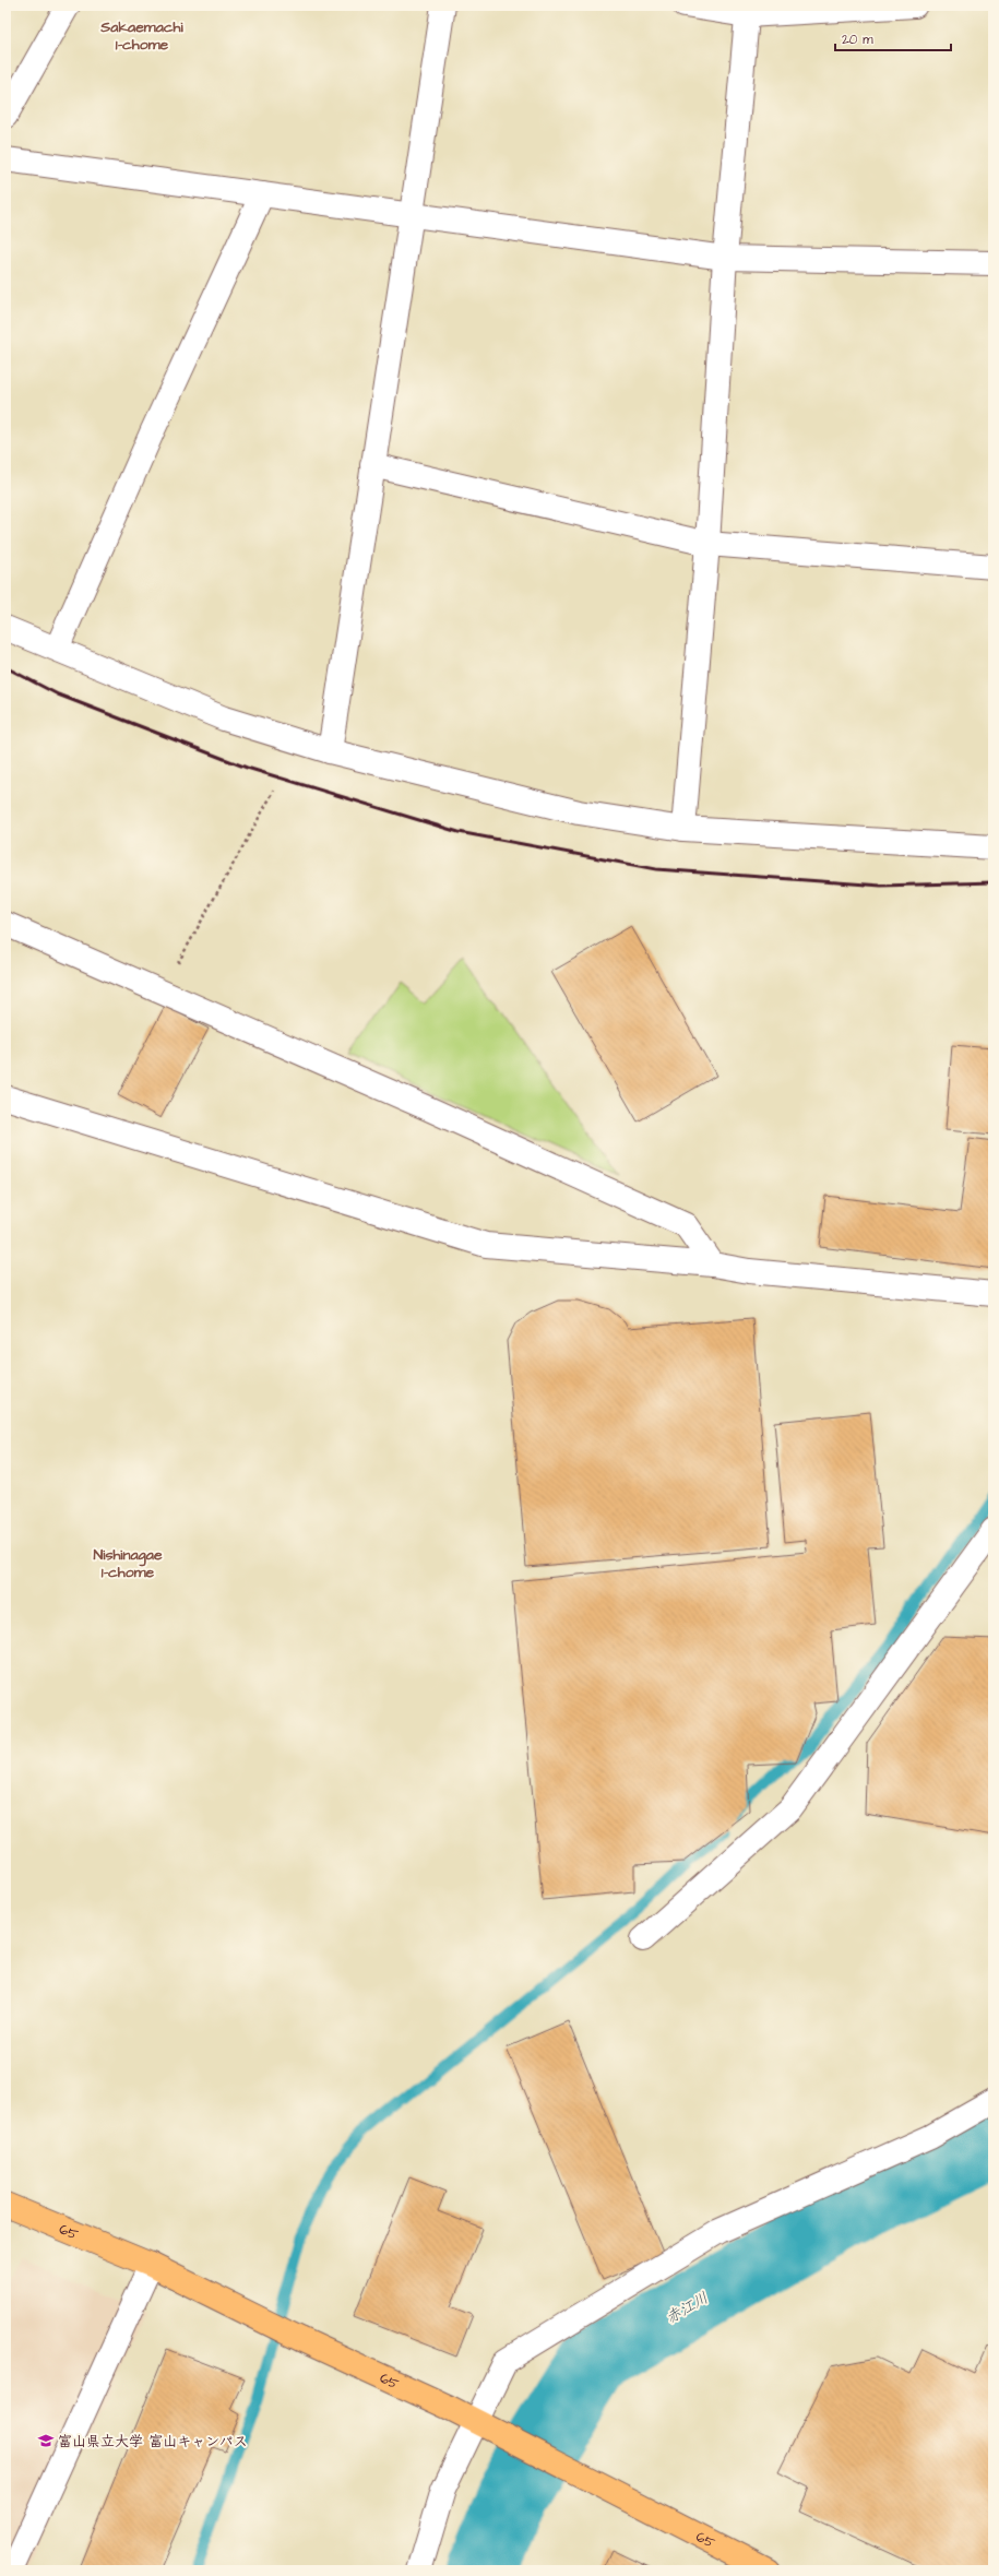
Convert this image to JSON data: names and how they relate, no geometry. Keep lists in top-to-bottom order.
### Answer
{
  "streets": {
    "main road": ["65"]
  },
  "districts": ["Sakaemachi 1-chome", "Nishinagae 1-chome"],
  "water": ["赤江川"],
  "places": {
    "school or university": ["富山県立大学 富山キャンパス"]
  },
  "scale_bar": "20 m"
}
